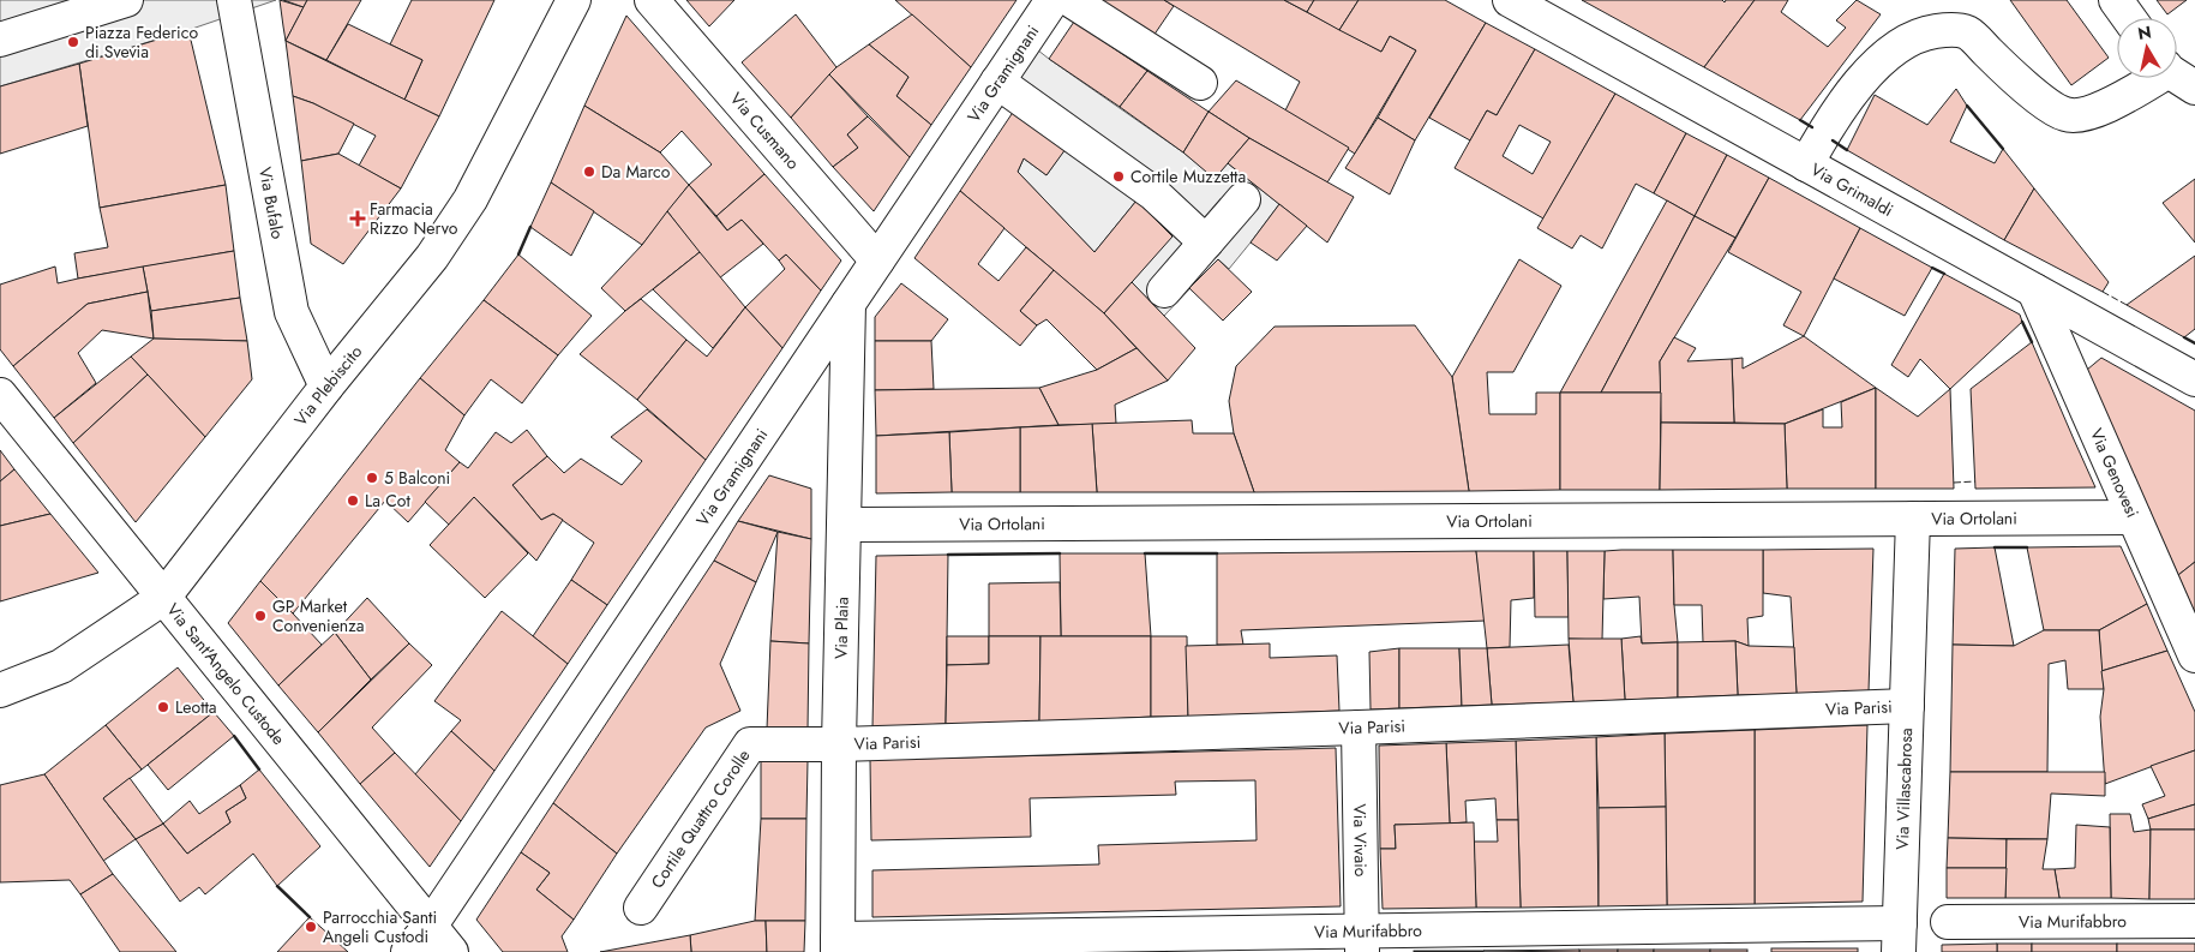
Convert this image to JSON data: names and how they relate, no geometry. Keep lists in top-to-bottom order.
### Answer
{
  "streets": {
    "street": [
      "Via Gramignani",
      "Via Cusmano",
      "Via Grimaldi",
      "Via Bufalo",
      "Via Plebiscito",
      "Via Genovesi",
      "Via Ortolani",
      "Via Plaia",
      "Via Sant'Angelo Custode",
      "Via Parisi",
      "Via Villascabrosa",
      "Cortile Quattro Corolle",
      "Via Vivaio",
      "Via Murifabbro"
    ]
  },
  "crossings": [
    ["Via Gramignani", "Via Cusmano"],
    ["Via Gramignani", "Via Plaia"],
    ["Via Gramignani", "Via Sant'Angelo Custode"],
    ["Via Grimaldi", "Via Genovesi"],
    ["Via Bufalo", "Via Plebiscito"],
    ["Via Plebiscito", "Via Sant'Angelo Custode"],
    ["Via Genovesi", "Via Ortolani"],
    ["Via Ortolani", "Via Plaia"],
    ["Via Ortolani", "Via Villascabrosa"],
    ["Via Plaia", "Via Parisi"],
    ["Via Plaia", "Cortile Quattro Corolle"],
    ["Via Plaia", "Via Murifabbro"],
    ["Via Parisi", "Via Villascabrosa"],
    ["Via Parisi", "Cortile Quattro Corolle"],
    ["Via Parisi", "Via Vivaio"],
    ["Via Villascabrosa", "Via Murifabbro"],
    ["Via Vivaio", "Via Murifabbro"]
  ],
  "places": {
    "other": [
      "Piazza Federico di Svevia",
      "Da Marco",
      "Cortile Muzzetta",
      "5 Balconi",
      "La Cot",
      "GP Market Convenienza",
      "Leotta",
      "Parrocchia Santi Angeli Custodi"
    ],
    "health": ["Farmacia Rizzo Nervo"]
  },
  "north": "top"
}
